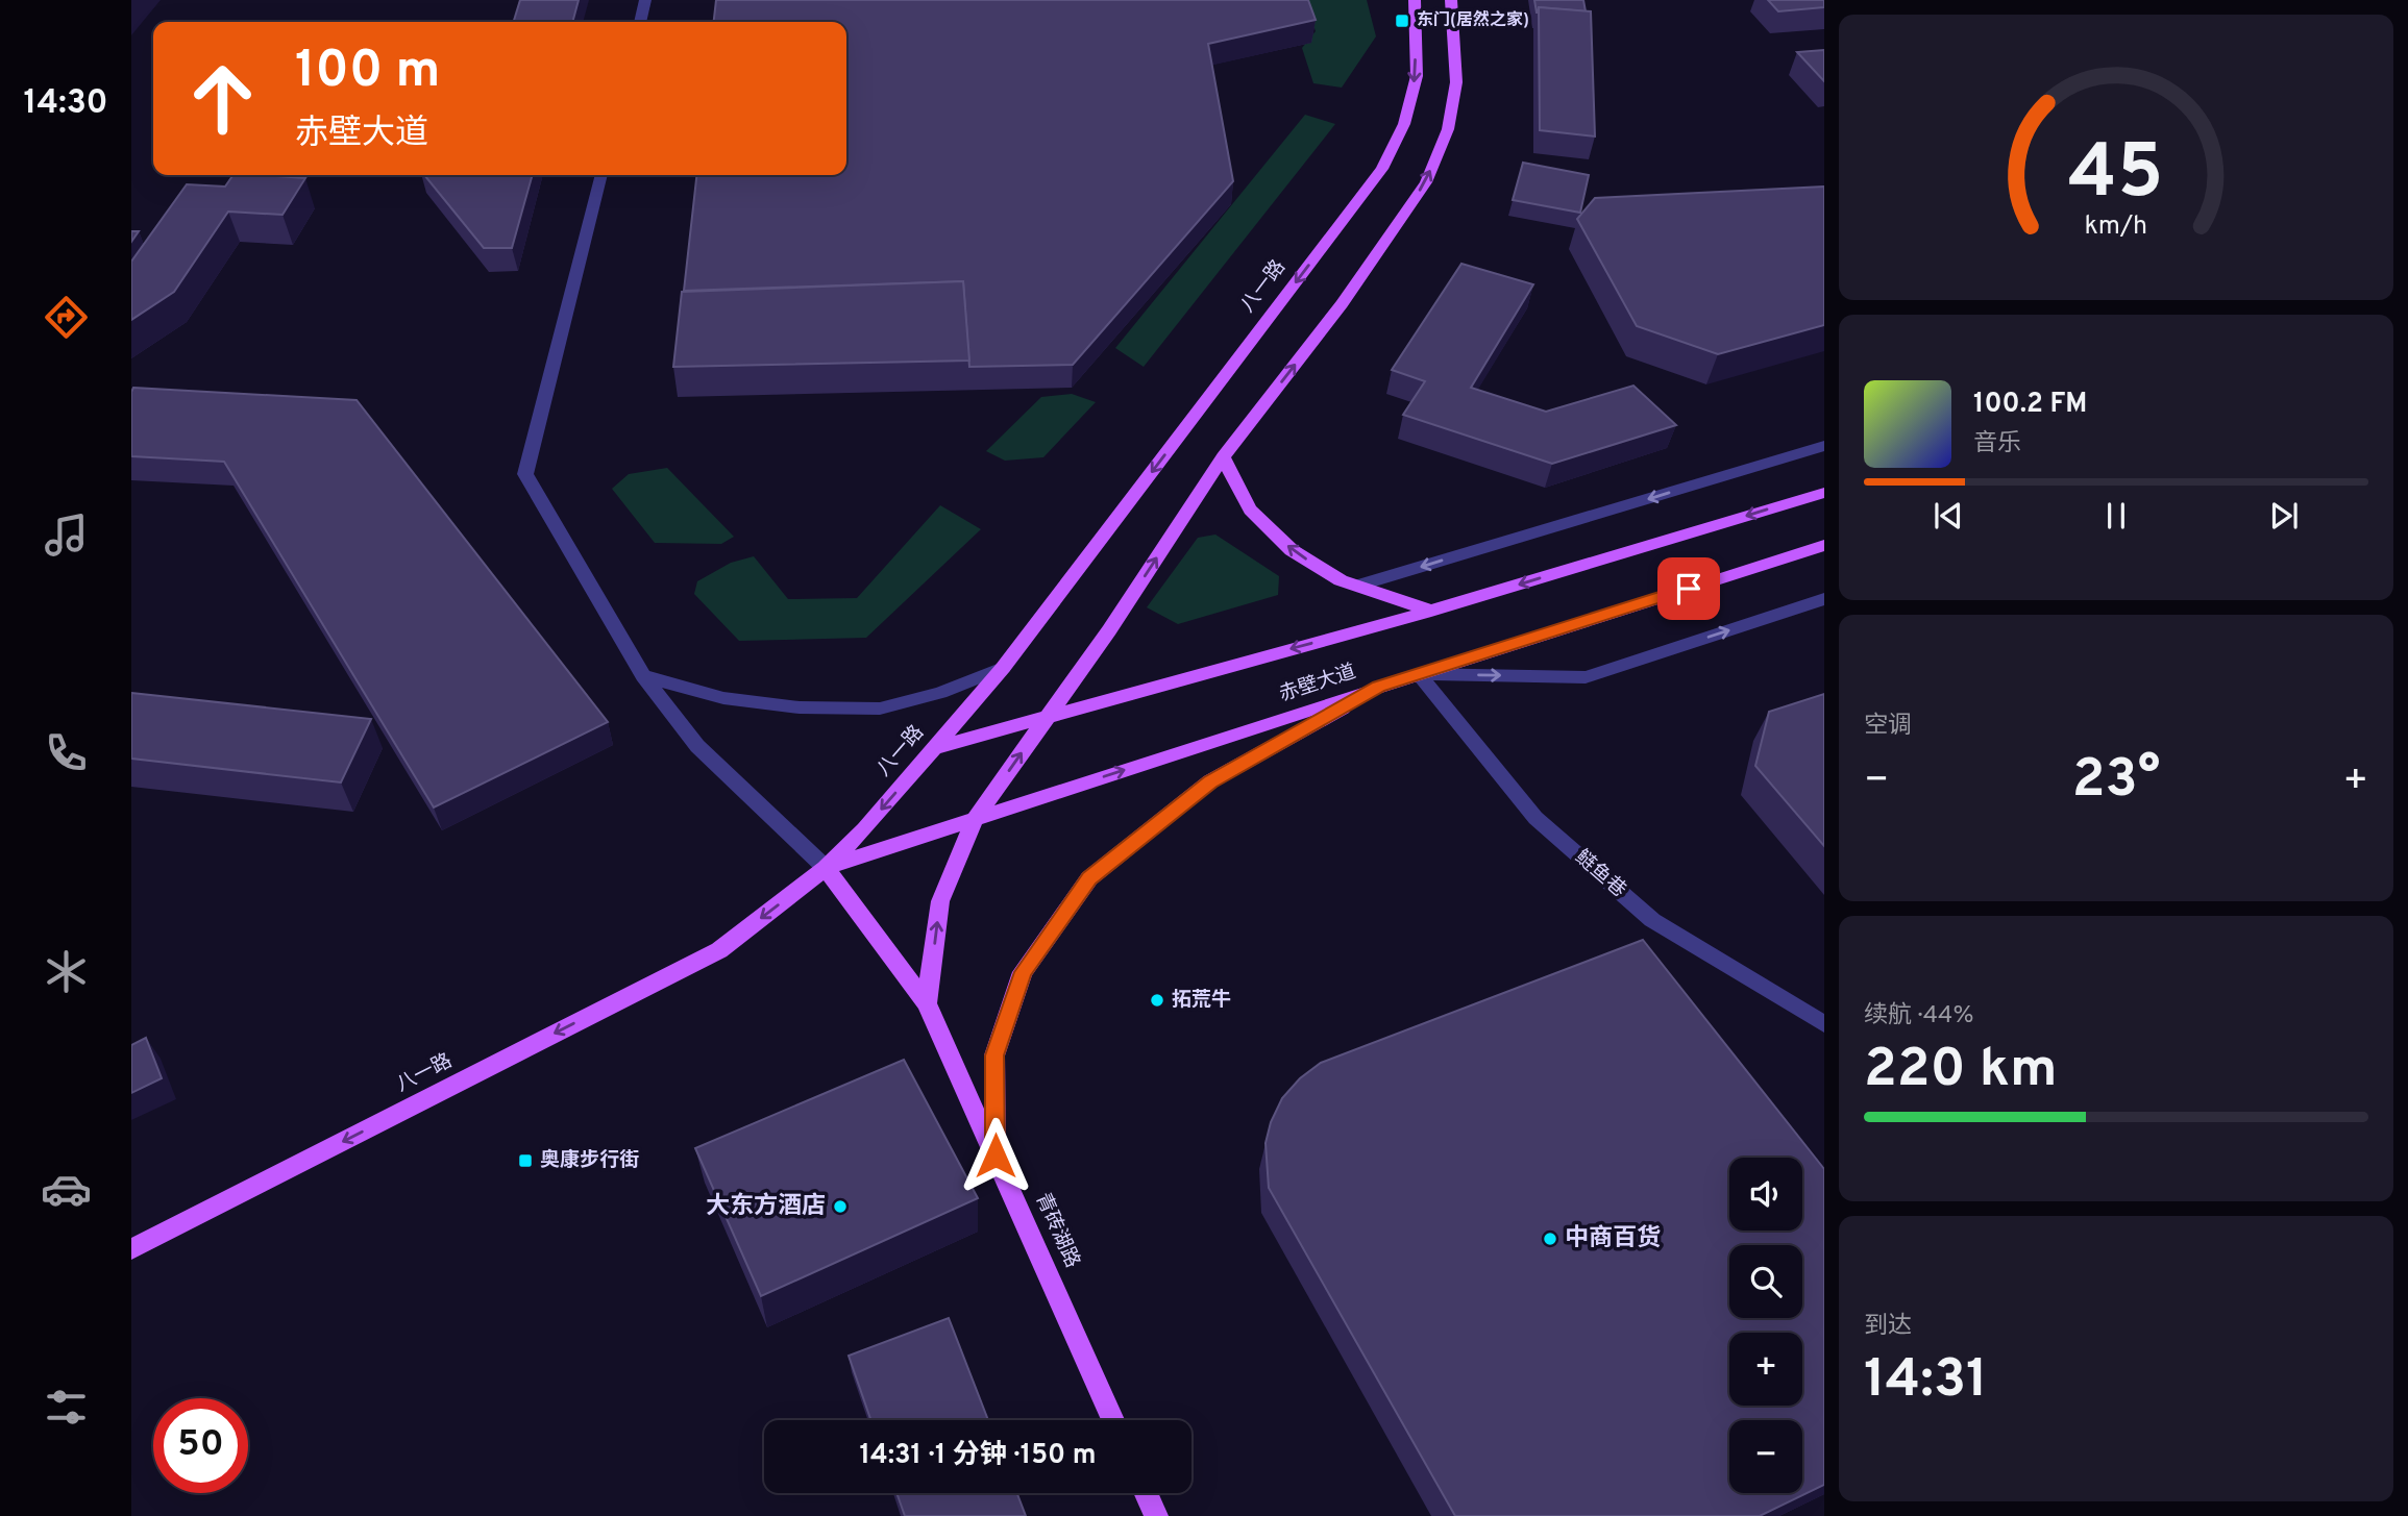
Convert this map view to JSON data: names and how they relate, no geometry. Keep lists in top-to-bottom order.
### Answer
{
  "streets": {
    "main road": ["八一路", "赤壁大道", "青砖湖路"],
    "street": ["鲢鱼巷"]
  },
  "crossings": [
    ["八一路", "赤壁大道"],
    ["八一路", "青砖湖路"],
    ["赤壁大道", "鲢鱼巷"],
    ["赤壁大道", "青砖湖路"]
  ],
  "places": {
    "transit": ["东门(居然之家)", "奥康步行街"],
    "other": ["拓荒牛", "大东方酒店", "中商百货"]
  },
  "page": {
    "tabs": "14:30",
    "turn": ["100 m", "赤壁大道"],
    "song": ["100.2 FM", "音乐"],
    "tile": [
      "空调",
      ["续航 · 44%", "220 km"],
      ["到达", "14:31"]
    ],
    "heat": ["−", "23°", "+"],
    "map_buttons": ["+", "−"],
    "limit": "50",
    "trip": "14:31 · 1 分钟 · 150 m",
    "gauge": ["45", "km/h"]
  }
}
